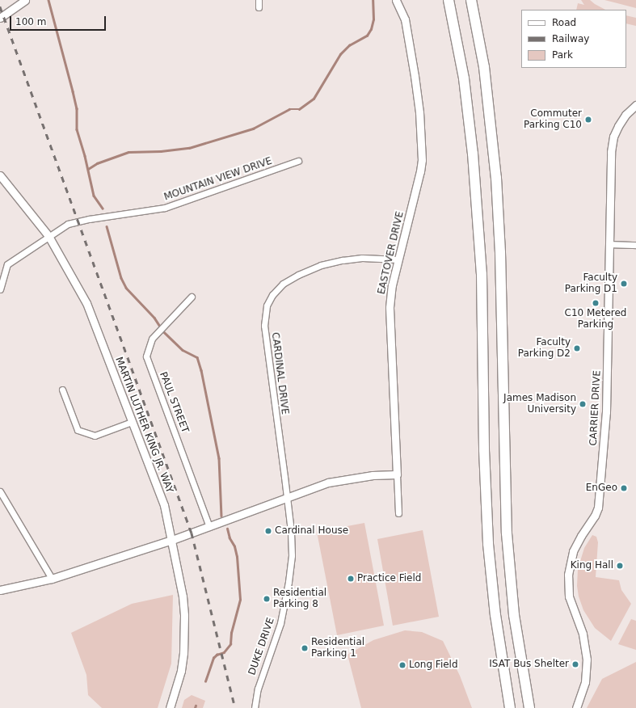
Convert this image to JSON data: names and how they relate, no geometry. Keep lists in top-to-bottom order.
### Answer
{
  "streets": {
    "street": [
      "MOUNTAIN VIEW DRIVE",
      "EASTOVER DRIVE",
      "CARDINAL DRIVE",
      "PAUL STREET",
      "CARRIER DRIVE",
      "MARTIN LUTHER KING JR. WAY",
      "DUKE DRIVE"
    ]
  },
  "crossings": [
    ["MOUNTAIN VIEW DRIVE", "MARTIN LUTHER KING JR. WAY"],
    ["EASTOVER DRIVE", "CARDINAL DRIVE"],
    ["CARDINAL DRIVE", "DUKE DRIVE"]
  ],
  "places": [
    "Commuter Parking C10",
    "Faculty Parking D1",
    "C10 Metered Parking",
    "Faculty Parking D2",
    "James Madison University",
    "EnGeo",
    "Cardinal House",
    "King Hall",
    "Practice Field",
    "Residential Parking 8",
    "Residential Parking 1",
    "ISAT Bus Shelter",
    "Long Field"
  ],
  "legend": ["Road", "Railway", "Park"],
  "scale_bar": "100 m"
}
